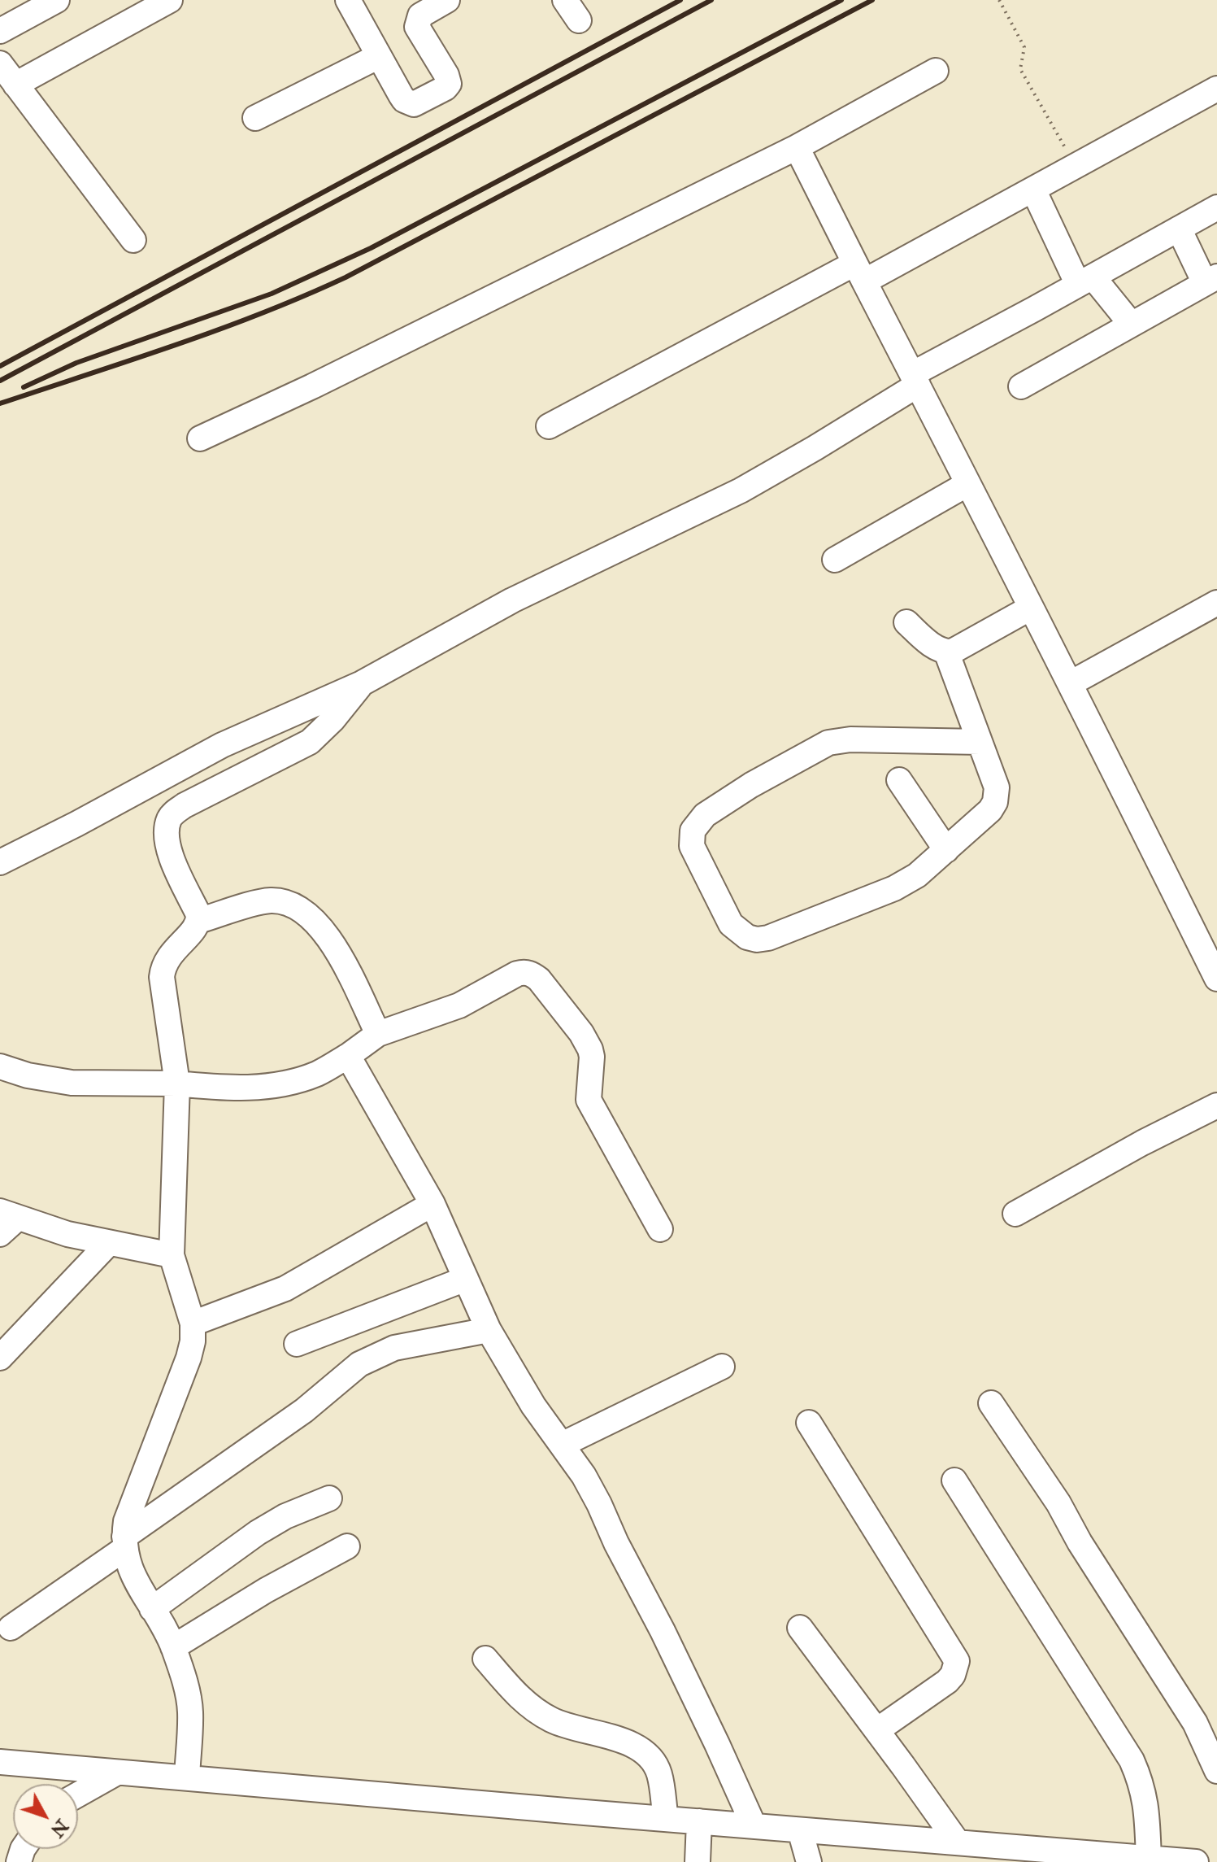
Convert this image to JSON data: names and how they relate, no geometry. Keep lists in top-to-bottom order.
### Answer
{
  "north": "bottom right"
}
